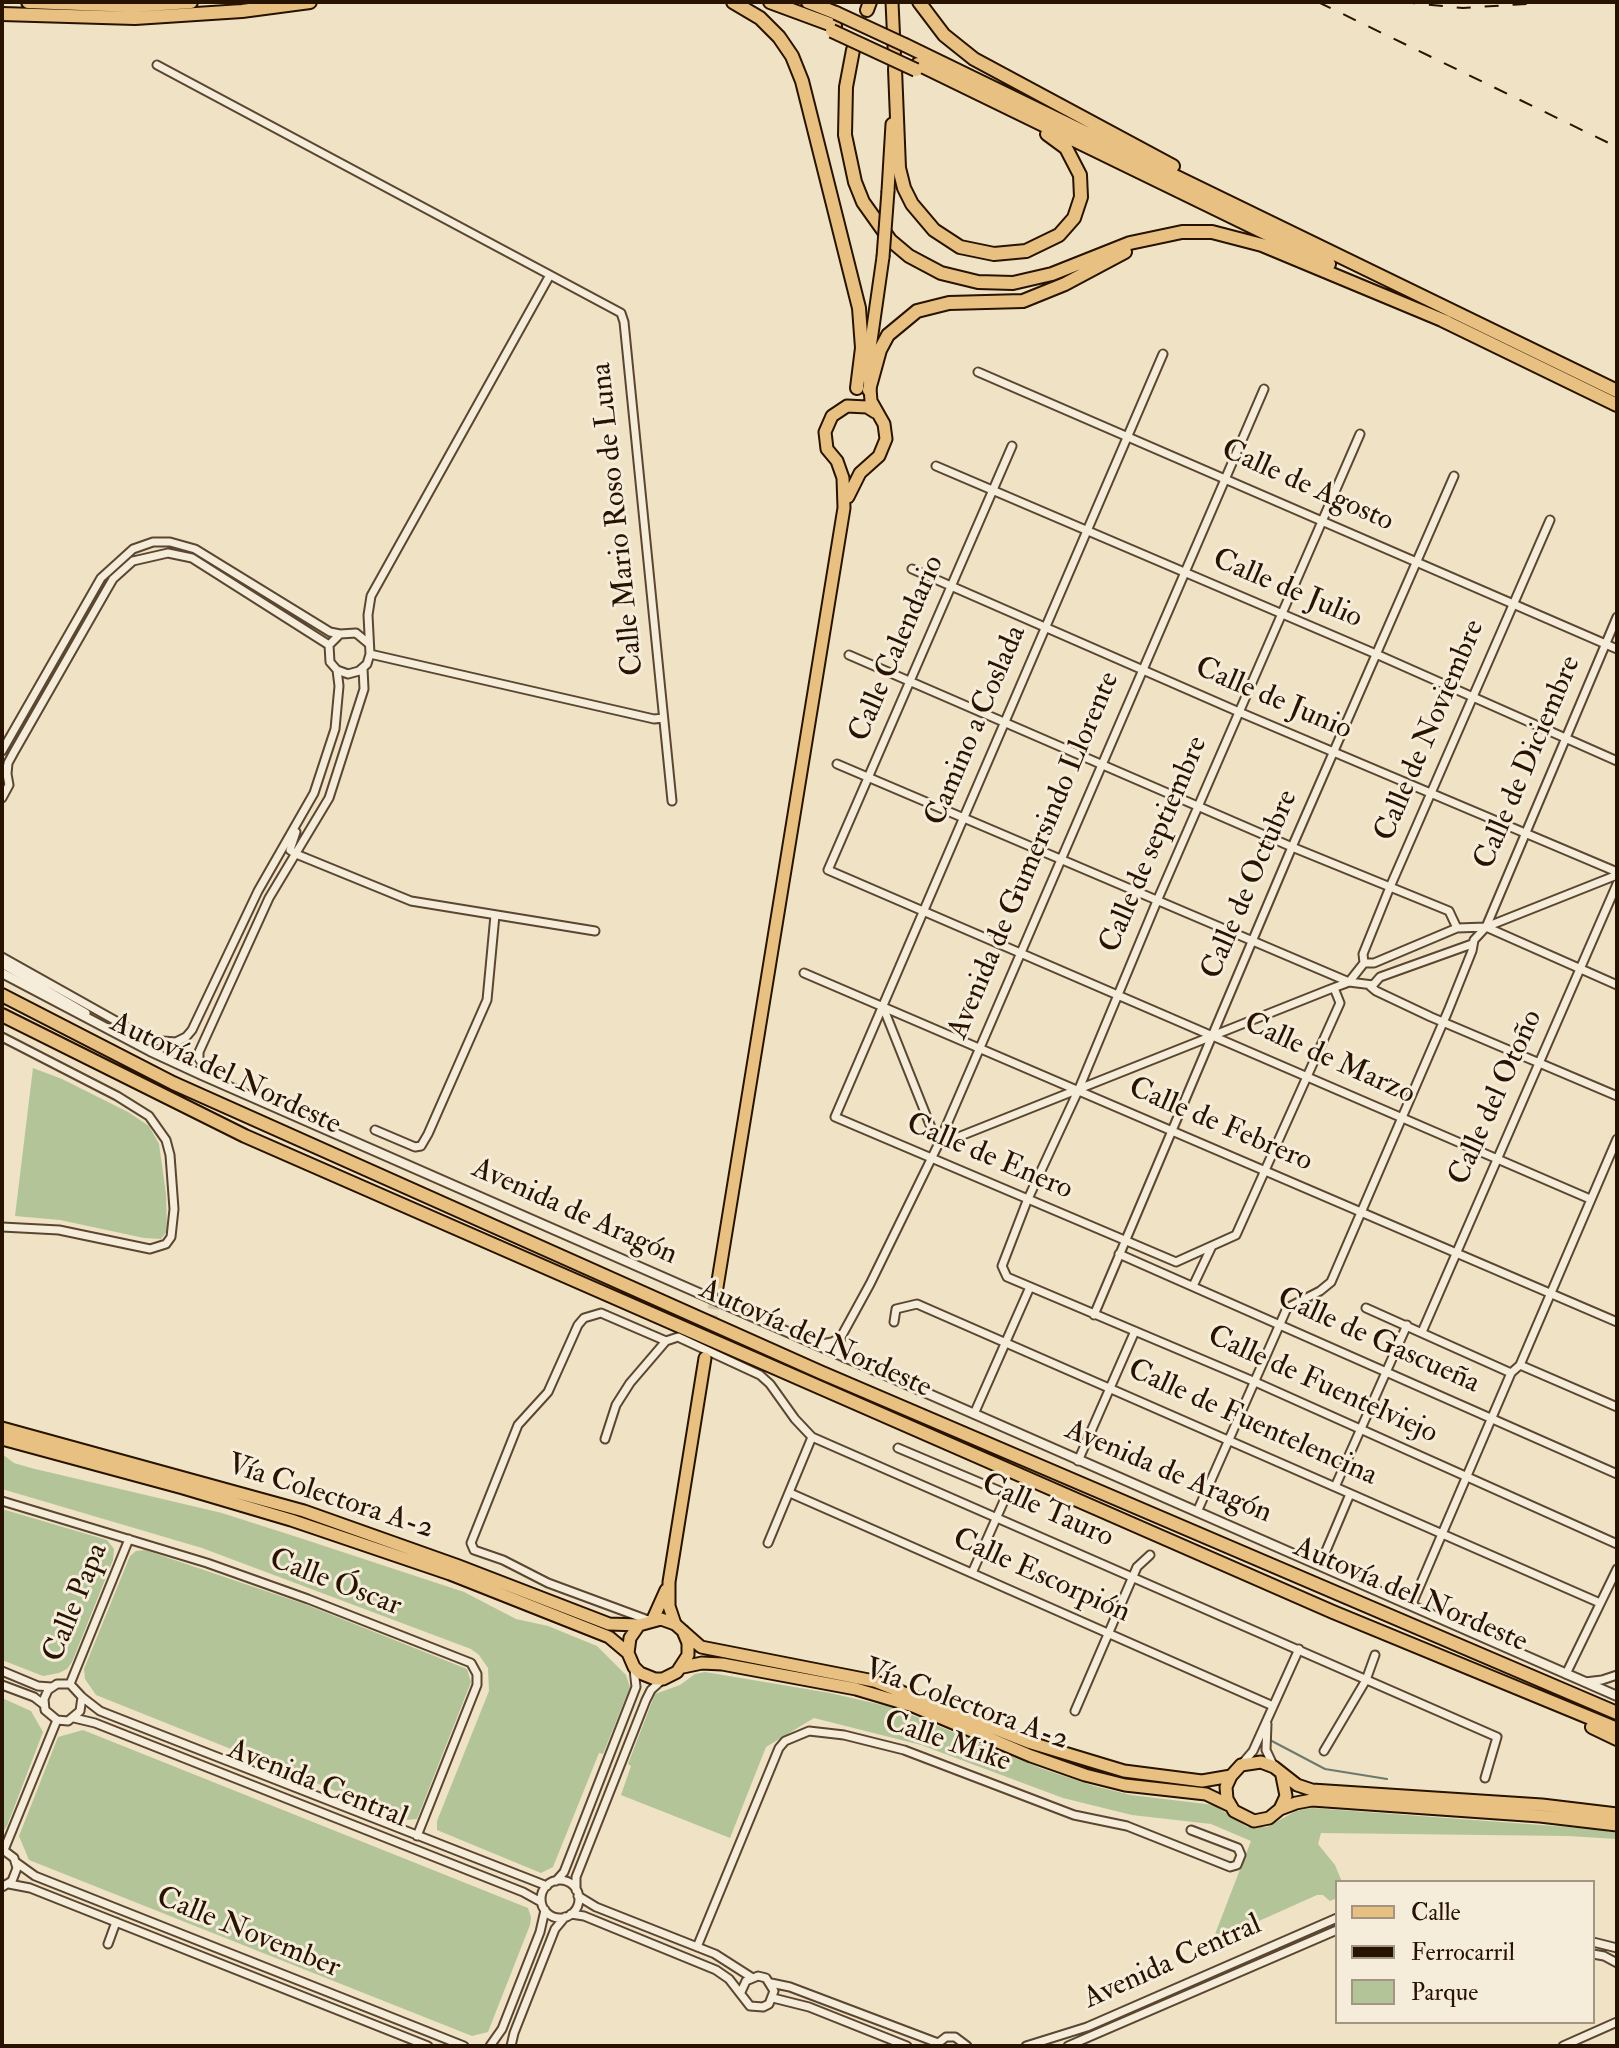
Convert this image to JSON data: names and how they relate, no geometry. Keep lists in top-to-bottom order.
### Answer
{
  "streets": {
    "highway": ["Autovía del Nordeste"],
    "main road": ["Vía Colectora A-2"],
    "street": [
      "Calle de Agosto",
      "Calle Mario Roso de Luna",
      "Calle de Julio",
      "Calle Calendario",
      "Calle de Junio",
      "Camino a Coslada",
      "Calle de Noviembre",
      "Calle de Diciembre",
      "Calle de septiembre",
      "Avenida de Gumersindo Llorente",
      "Calle de Octubre",
      "Calle de Marzo",
      "Calle del Otoño",
      "Calle de Febrero",
      "Calle de Enero",
      "Avenida de Aragón",
      "Calle de Gascueña",
      "Calle de Fuentelviejo",
      "Calle de Fuentelencina",
      "Calle Tauro",
      "Calle Escorpión",
      "Calle Óscar",
      "Calle Papa",
      "Calle Mike",
      "Avenida Central",
      "Calle November"
    ]
  },
  "crossings": [
    ["Calle de Agosto", "Camino a Coslada"],
    ["Calle de Agosto", "Calle de Noviembre"],
    ["Calle de Agosto", "Calle de Diciembre"],
    ["Calle de Agosto", "Calle de septiembre"],
    ["Calle de Agosto", "Avenida de Gumersindo Llorente"],
    ["Calle de Agosto", "Calle de Octubre"],
    ["Calle de Julio", "Calle Calendario"],
    ["Calle de Julio", "Camino a Coslada"],
    ["Calle de Julio", "Calle de Noviembre"],
    ["Calle de Julio", "Calle de Diciembre"],
    ["Calle de Julio", "Calle de septiembre"],
    ["Calle de Julio", "Avenida de Gumersindo Llorente"],
    ["Calle de Julio", "Calle de Octubre"],
    ["Calle Calendario", "Calle de Junio"],
    ["Calle Calendario", "Calle de Marzo"],
    ["Calle de Junio", "Camino a Coslada"],
    ["Calle de Junio", "Calle de Noviembre"],
    ["Calle de Junio", "Calle de Diciembre"],
    ["Calle de Junio", "Calle de septiembre"],
    ["Calle de Junio", "Avenida de Gumersindo Llorente"],
    ["Calle de Junio", "Calle de Octubre"],
    ["Camino a Coslada", "Calle de Marzo"],
    ["Camino a Coslada", "Calle de Febrero"],
    ["Camino a Coslada", "Calle de Enero"],
    ["Calle de septiembre", "Calle de Marzo"],
    ["Calle de septiembre", "Calle de Febrero"],
    ["Calle de septiembre", "Calle de Enero"],
    ["Calle de septiembre", "Calle de Fuentelviejo"],
    ["Avenida de Gumersindo Llorente", "Calle de Marzo"],
    ["Avenida de Gumersindo Llorente", "Calle de Febrero"],
    ["Avenida de Gumersindo Llorente", "Calle de Enero"],
    ["Calle de Octubre", "Calle de Marzo"],
    ["Calle de Octubre", "Calle de Febrero"],
    ["Calle de Octubre", "Calle de Enero"],
    ["Calle de Octubre", "Calle de Gascueña"],
    ["Calle de Octubre", "Calle de Fuentelviejo"],
    ["Calle de Marzo", "Calle del Otoño"],
    ["Calle del Otoño", "Calle de Febrero"],
    ["Vía Colectora A-2", "Calle Tauro"],
    ["Calle Óscar", "Calle Papa"],
    ["Calle Óscar", "Avenida Central"],
    ["Calle Papa", "Avenida Central"]
  ],
  "legend": ["Calle", "Ferrocarril", "Parque"]
}
